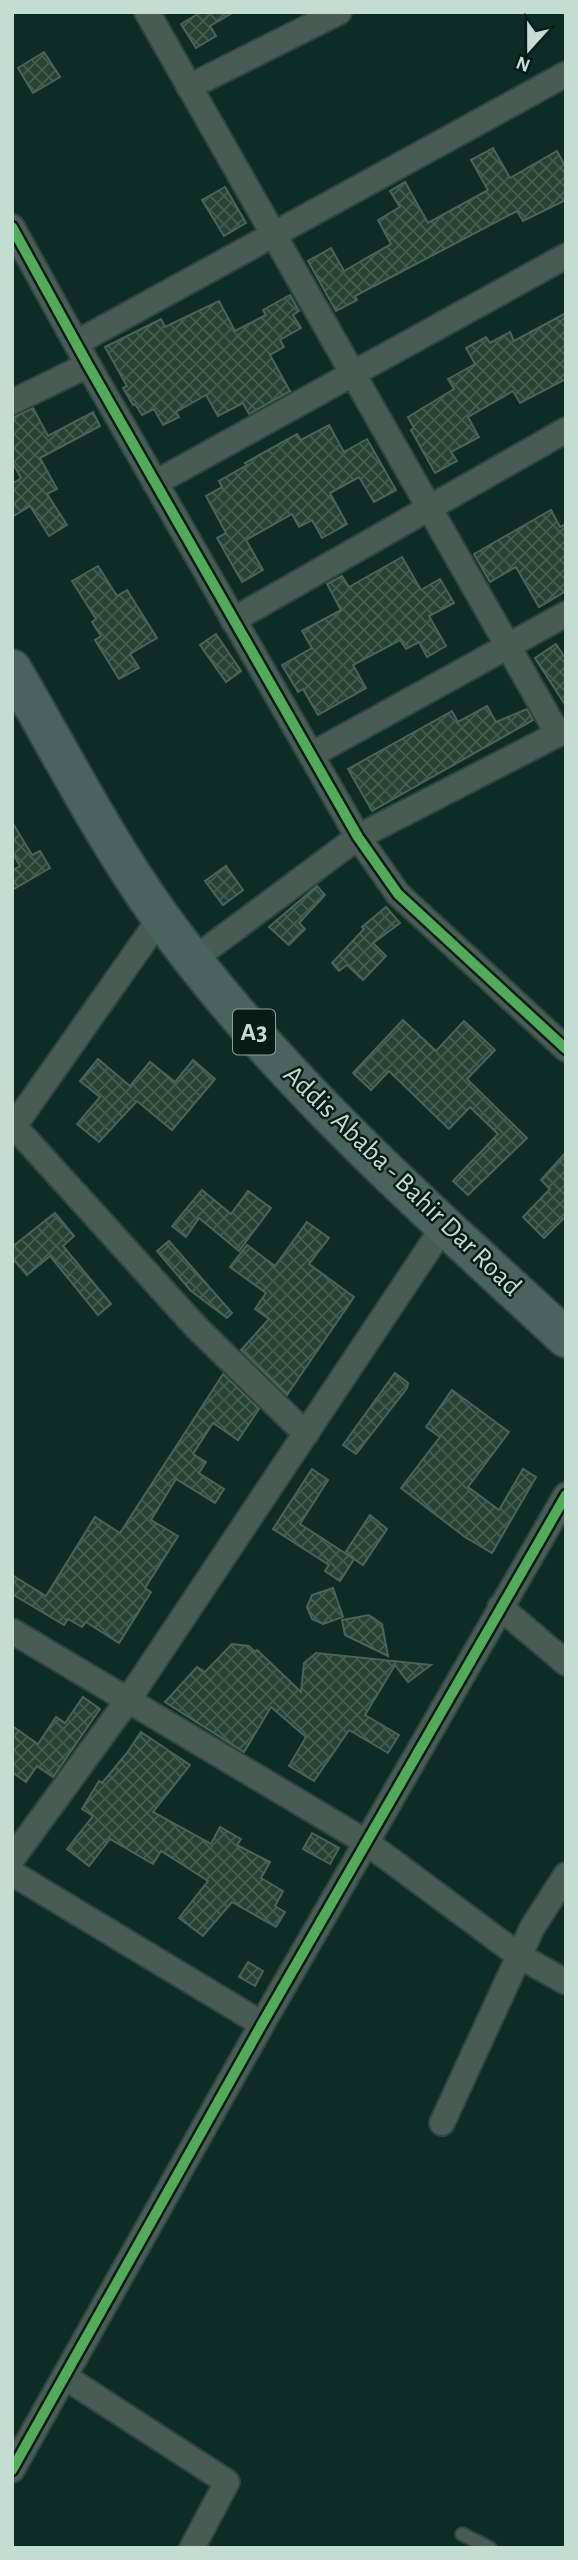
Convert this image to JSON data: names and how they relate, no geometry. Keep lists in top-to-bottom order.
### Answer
{
  "streets": {
    "highway": ["A3", "Addis Ababa - Bahir Dar Road"]
  },
  "north": "bottom"
}
